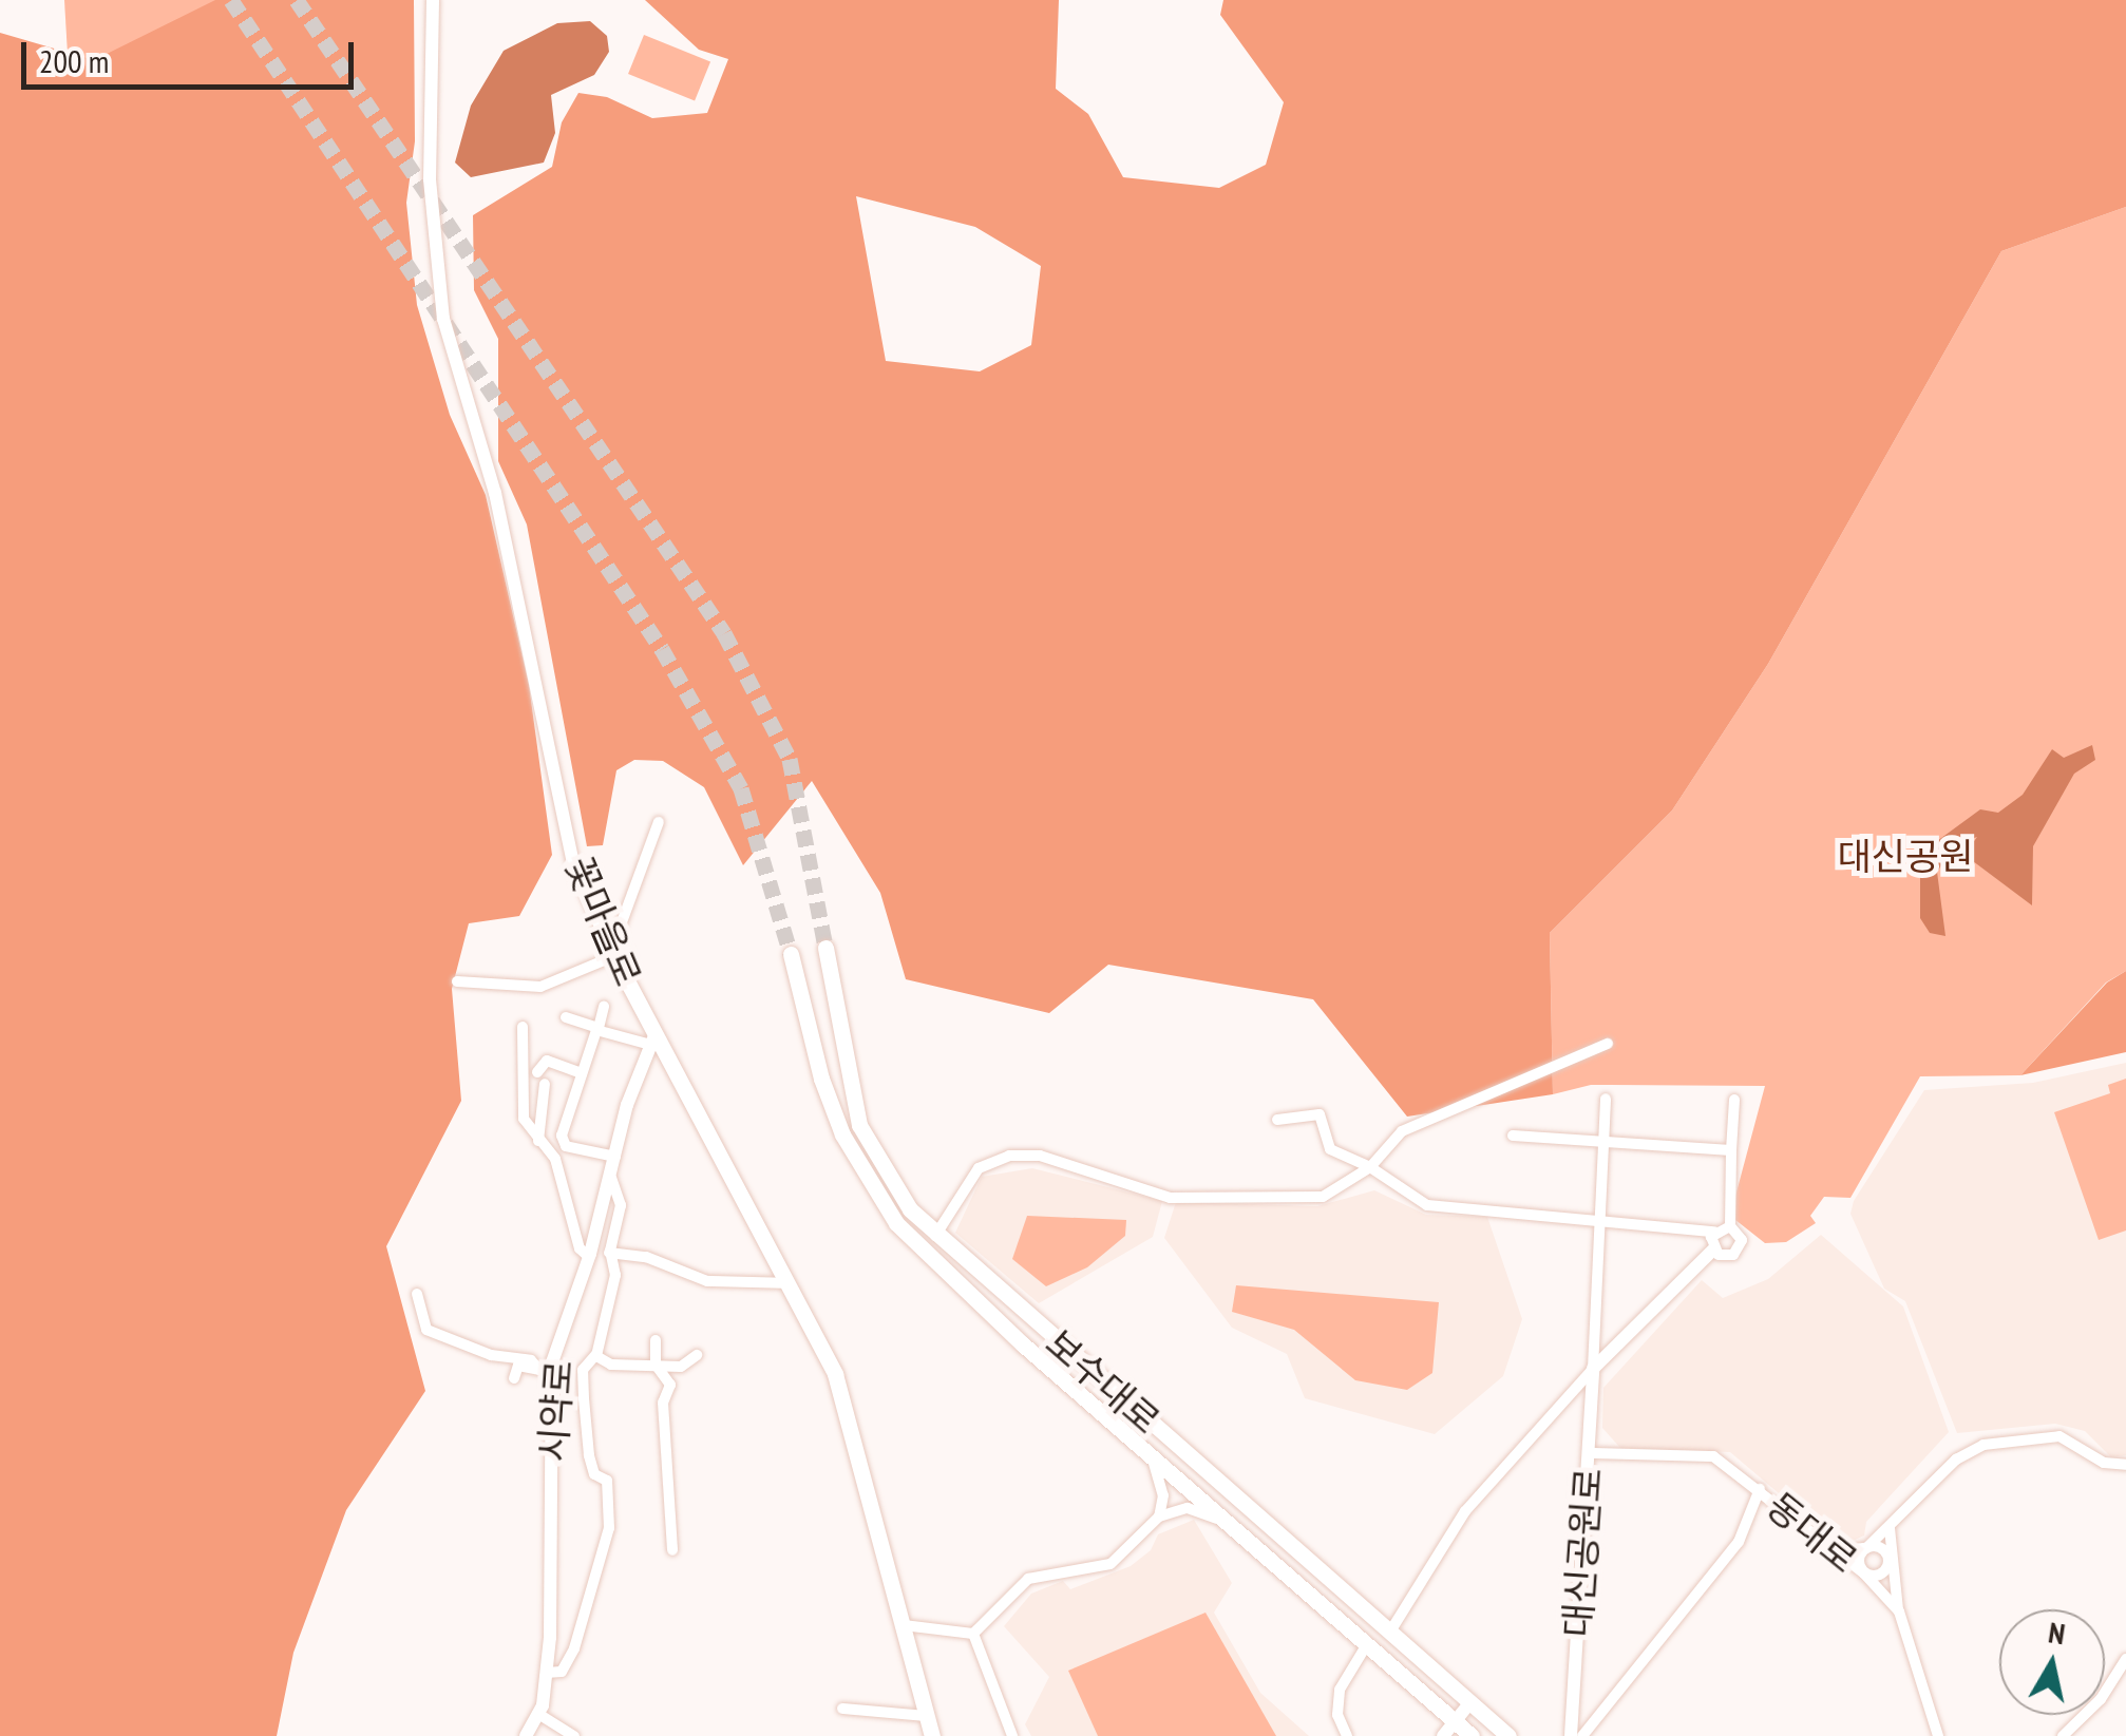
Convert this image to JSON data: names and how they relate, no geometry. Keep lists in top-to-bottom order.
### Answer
{
  "streets": {
    "main road": ["꽃마을로", "보수대로"],
    "street": ["시약로", "동대로", "대신공원로"]
  },
  "crossings": [
    ["꽃마을로", "시약로"],
    ["보수대로", "대신공원로"],
    ["동대로", "대신공원로"]
  ],
  "parks": ["대신공원"],
  "scale_bar": "200 m",
  "north": "top"
}
